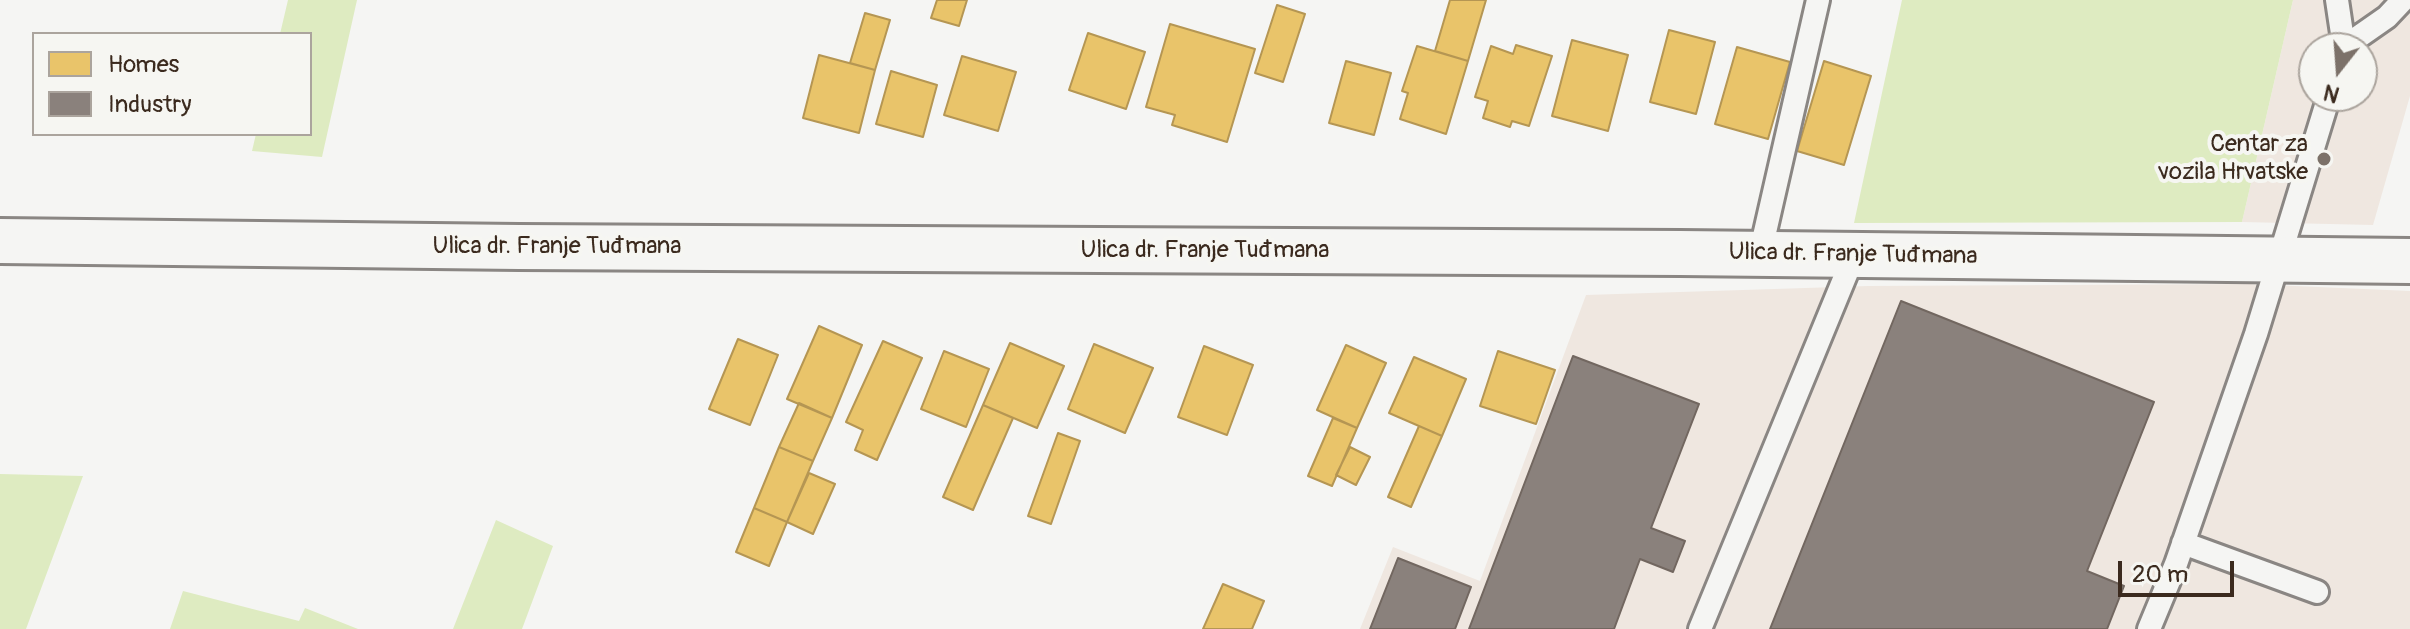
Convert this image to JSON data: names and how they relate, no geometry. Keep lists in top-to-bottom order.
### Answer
{
  "streets": {
    "main road": ["Ulica dr. Franje Tuđmana"]
  },
  "places": ["Centar za vozila Hrvatske"],
  "legend": ["Homes", "Industry"],
  "scale_bar": "20 m",
  "north": "bottom"
}
